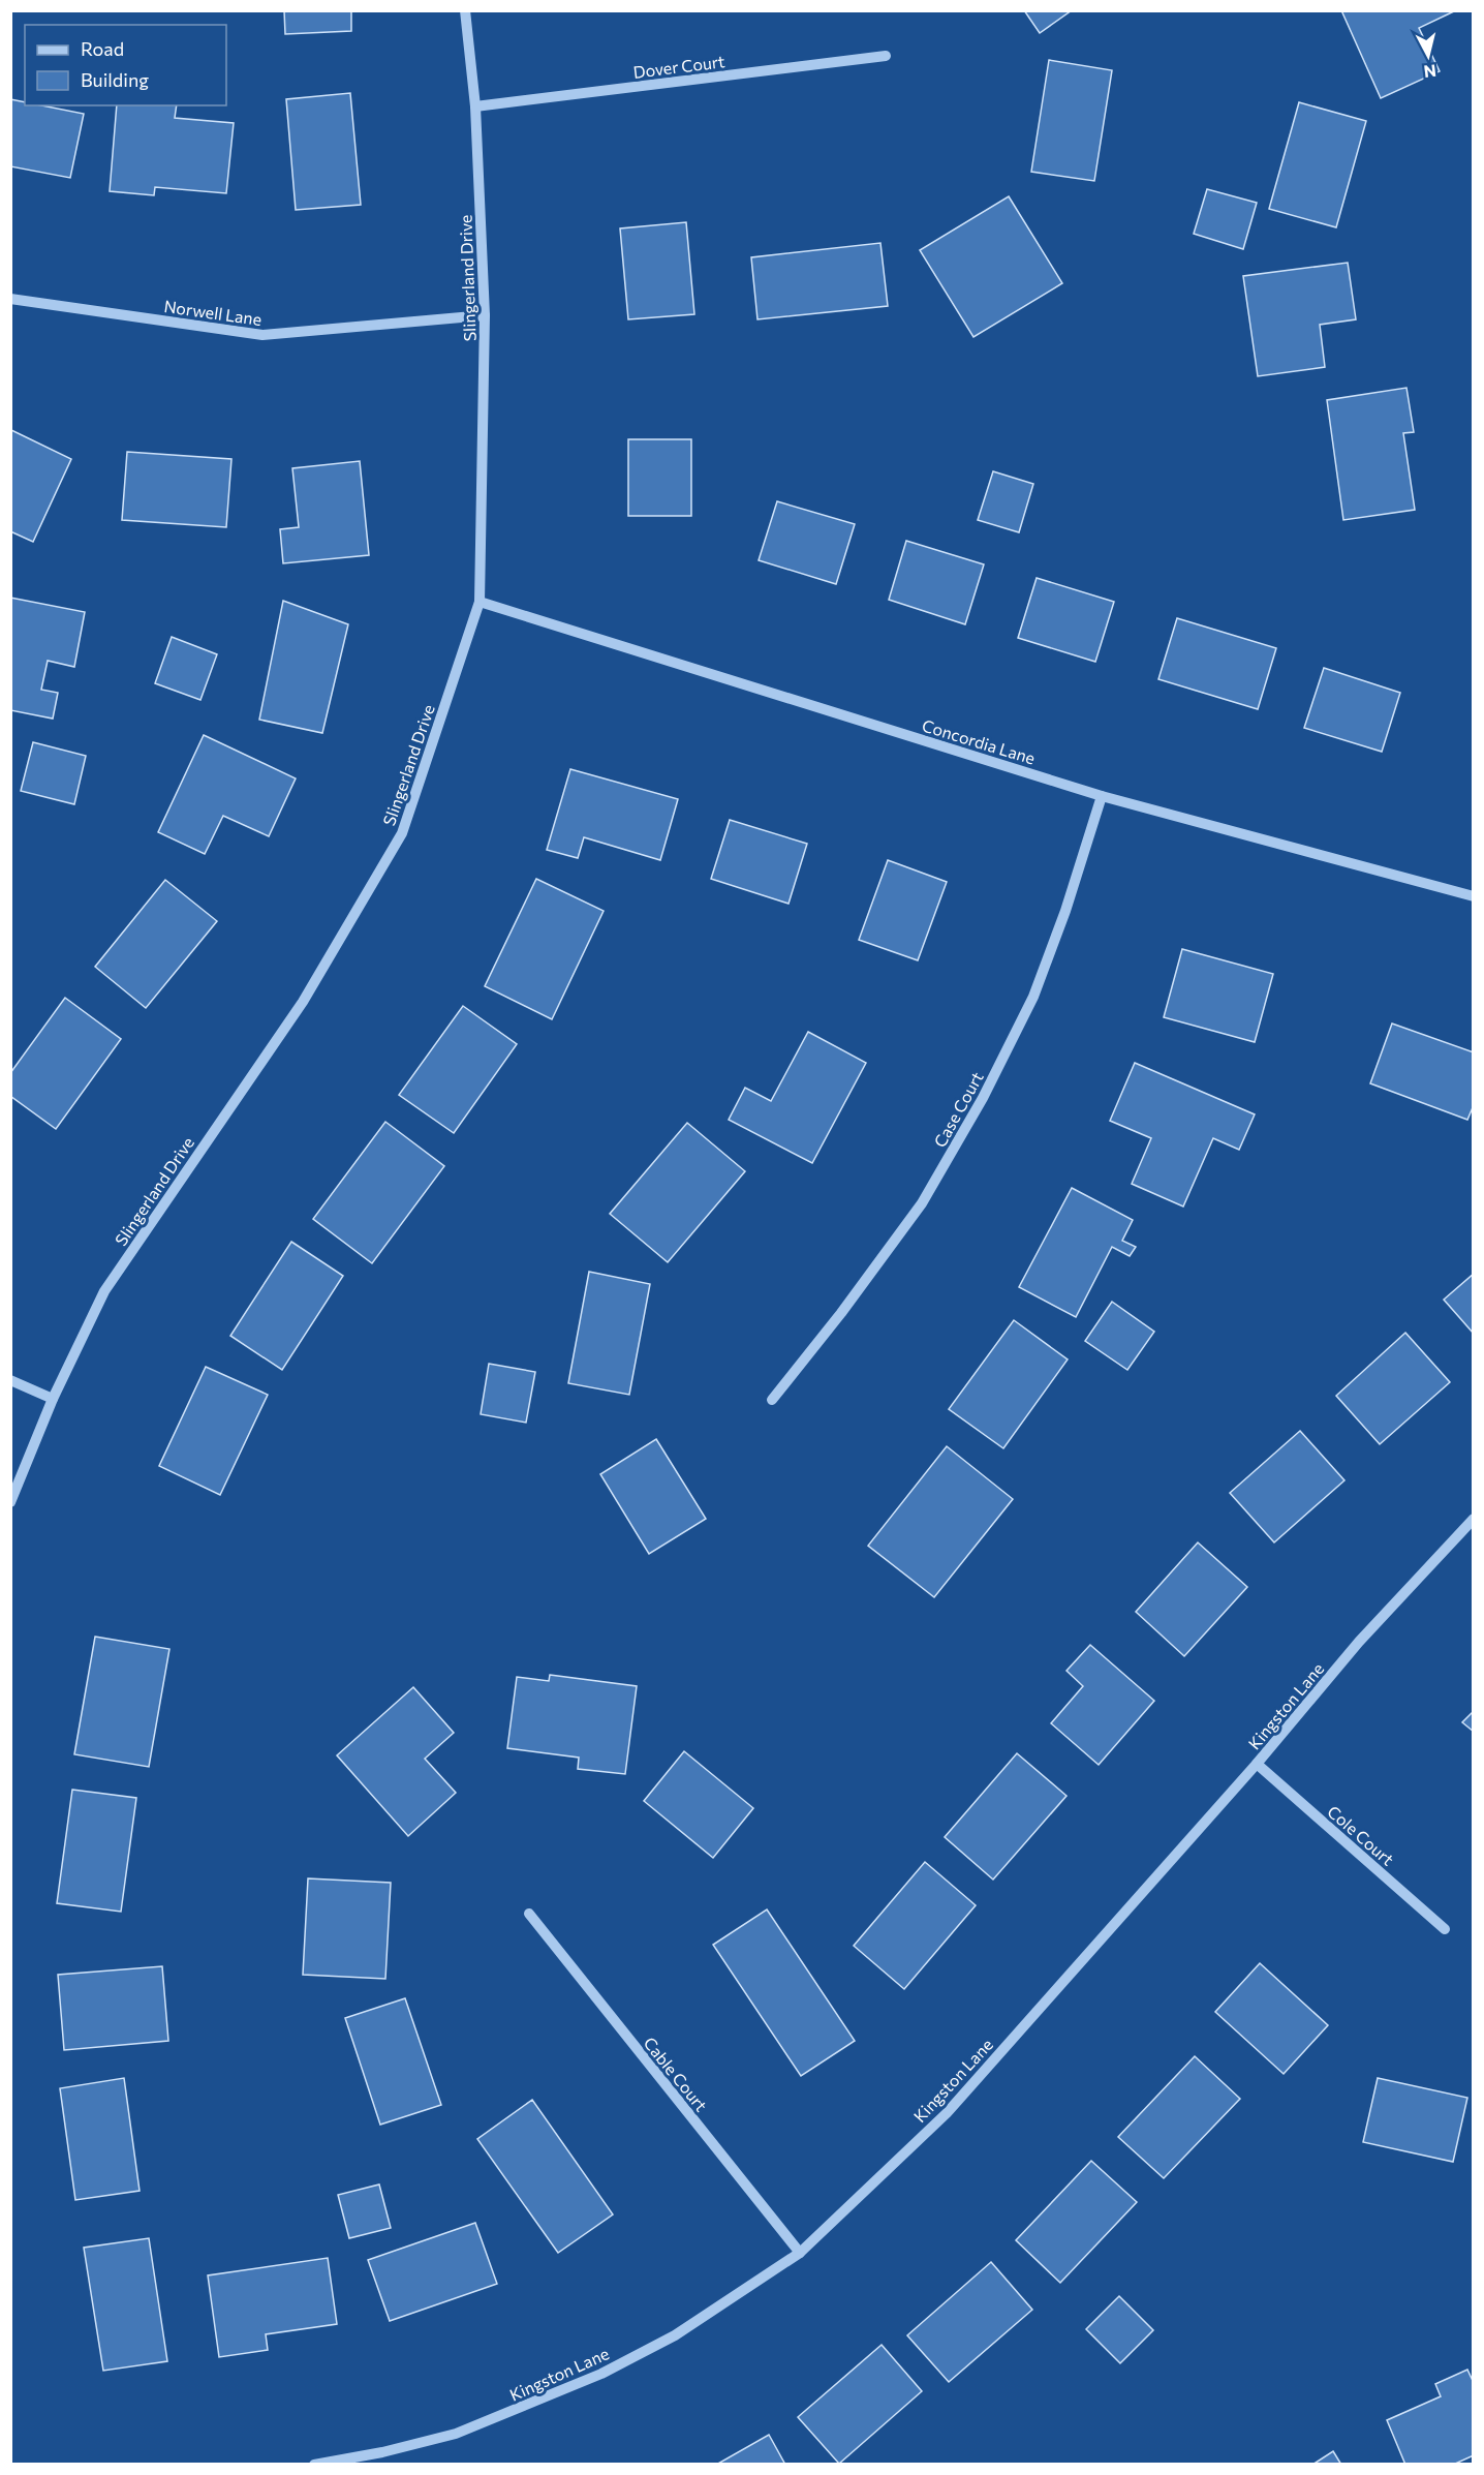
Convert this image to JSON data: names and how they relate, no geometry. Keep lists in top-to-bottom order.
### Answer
{
  "streets": {
    "street": [
      "Dover Court",
      "Slingerland Drive",
      "Norwell Lane",
      "Concordia Lane",
      "Case Court",
      "Kingston Lane",
      "Cole Court",
      "Cable Court"
    ]
  },
  "crossings": [
    ["Dover Court", "Slingerland Drive"],
    ["Slingerland Drive", "Norwell Lane"],
    ["Slingerland Drive", "Concordia Lane"],
    ["Concordia Lane", "Case Court"],
    ["Kingston Lane", "Cole Court"],
    ["Kingston Lane", "Cable Court"]
  ],
  "legend": ["Road", "Building"],
  "north": "bottom"
}
